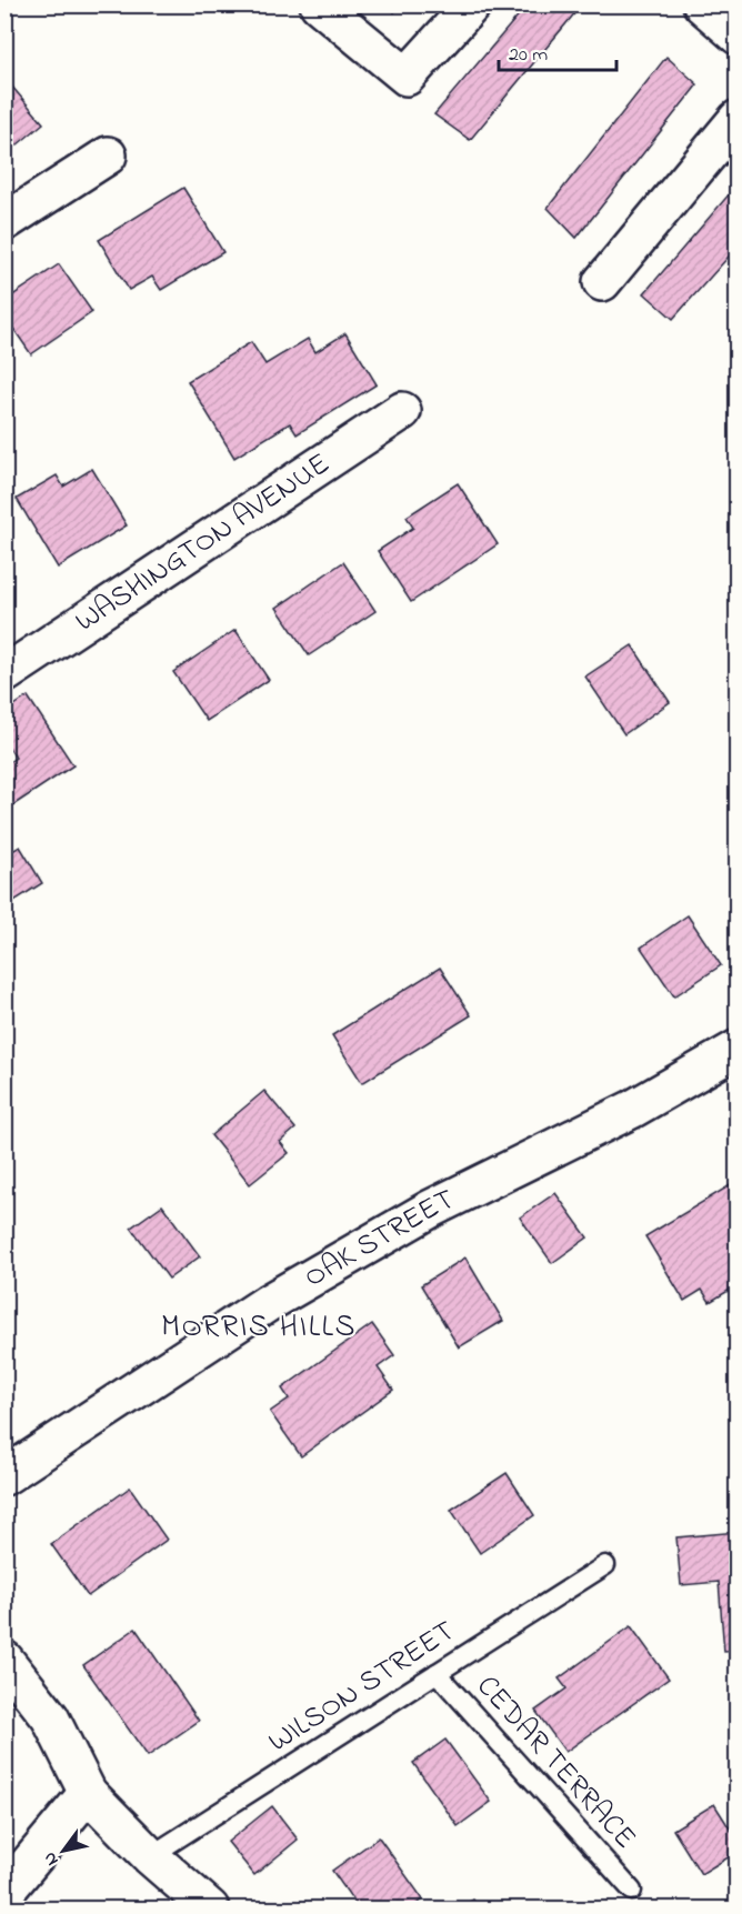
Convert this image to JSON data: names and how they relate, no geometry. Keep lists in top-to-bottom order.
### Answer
{
  "streets": {
    "street": ["WASHINGTON AVENUE", "OAK STREET"],
    "lane": ["WILSON STREET", "CEDAR TERRACE"]
  },
  "crossings": [
    ["WILSON STREET", "CEDAR TERRACE"]
  ],
  "districts": ["MORRIS HILLS"],
  "scale_bar": "20 m",
  "north": "bottom left"
}
